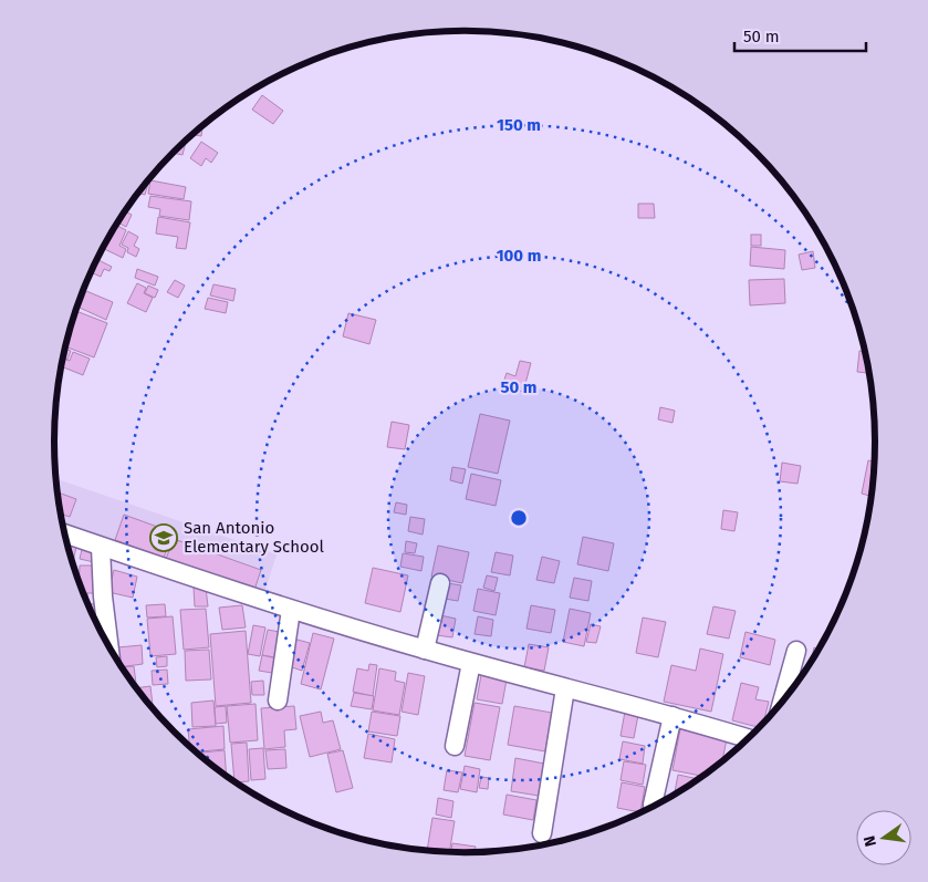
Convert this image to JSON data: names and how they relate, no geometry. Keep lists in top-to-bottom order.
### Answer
{
  "places": {
    "school or university": ["San Antonio Elementary School"]
  },
  "scale_bar": "50 m",
  "north": "left",
  "rings": ["150 m", "100 m", "50 m"]
}
